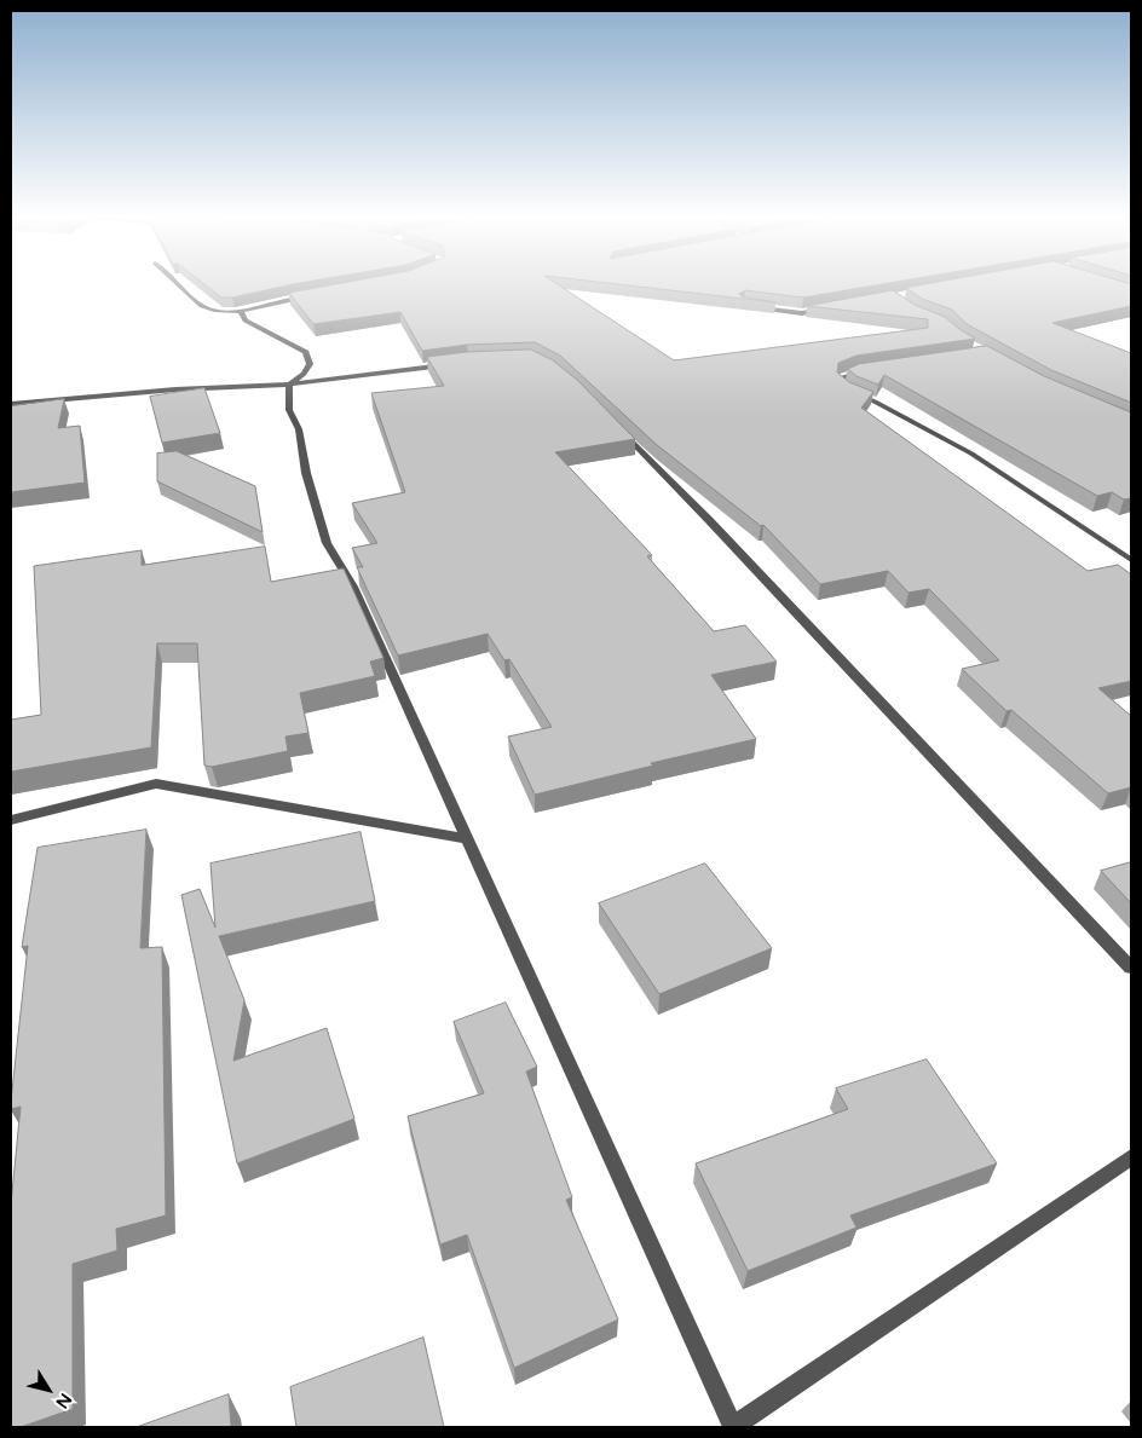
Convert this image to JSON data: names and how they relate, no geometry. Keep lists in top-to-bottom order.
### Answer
{
  "north": "bottom right"
}
